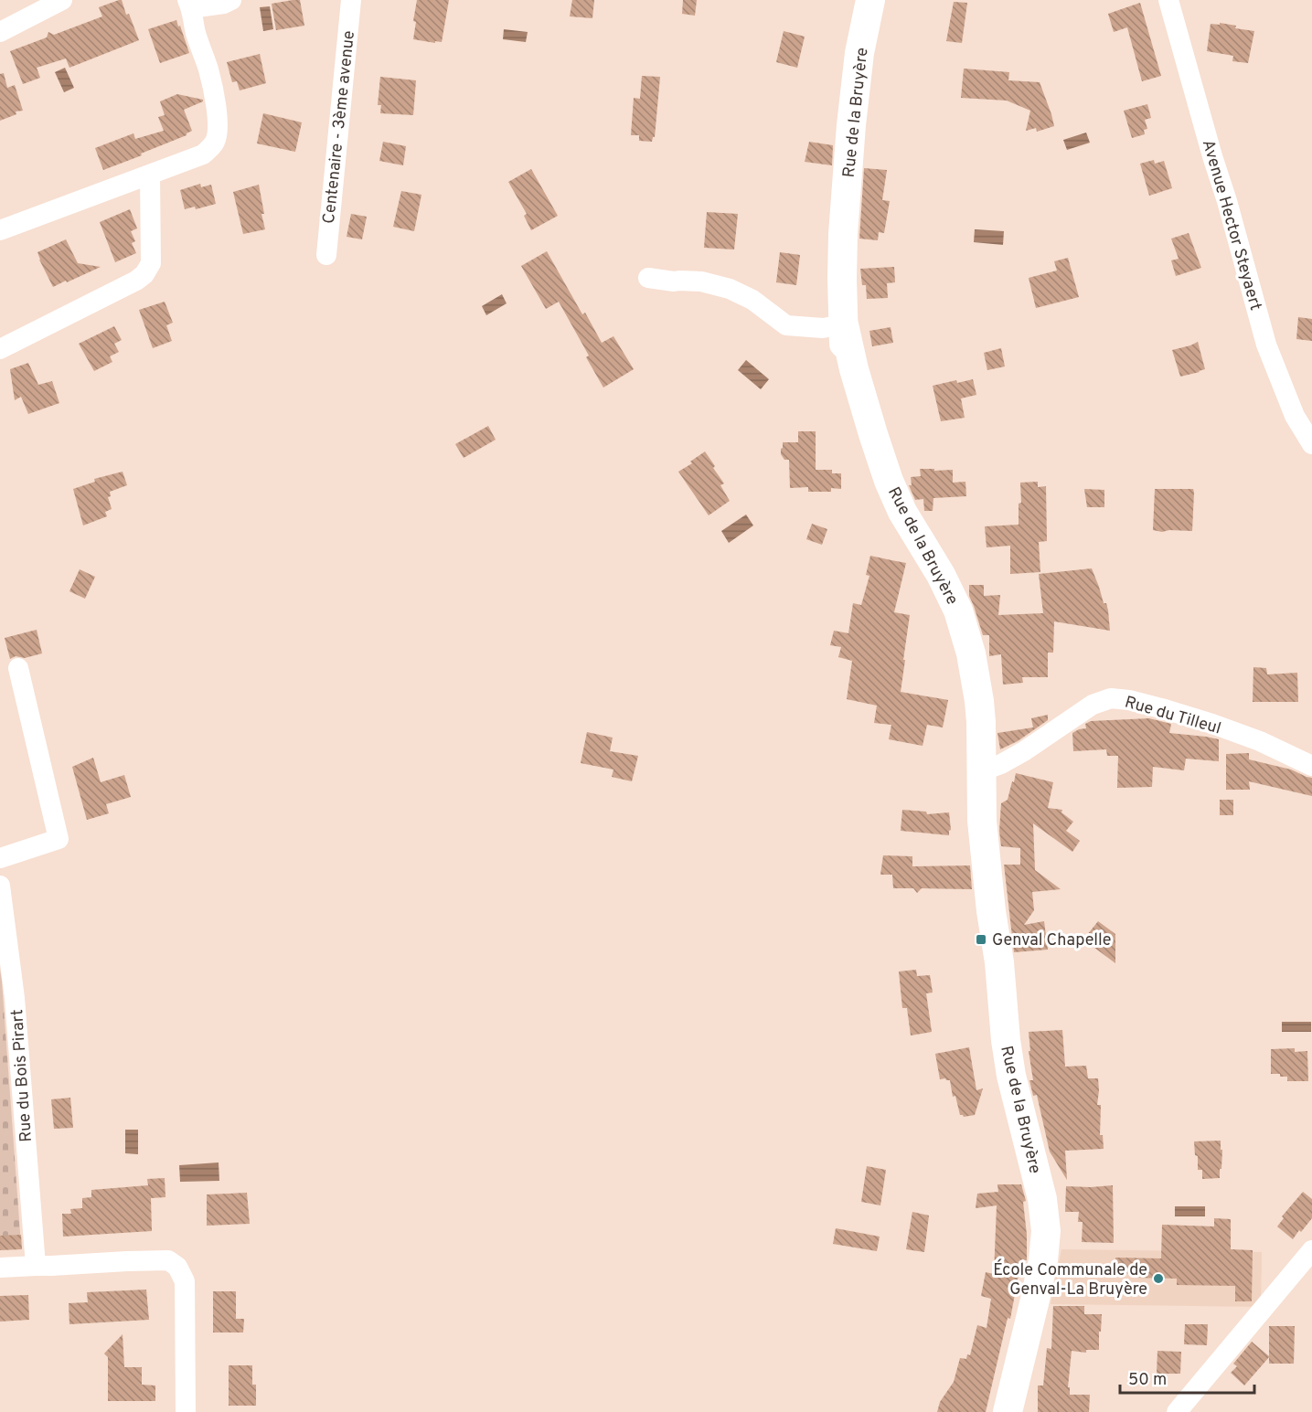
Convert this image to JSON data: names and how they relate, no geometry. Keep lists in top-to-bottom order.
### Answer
{
  "streets": {
    "main road": ["Rue de la Bruyère"],
    "street": [
      "Centenaire - 3ème avenue",
      "Avenue Hector Steyaert",
      "Rue du Tilleul",
      "Rue du Bois Pirart"
    ]
  },
  "crossings": [
    ["Rue de la Bruyère", "Rue du Tilleul"]
  ],
  "places": {
    "transit": ["Genval Chapelle"],
    "other": ["École Communale de Genval-La Bruyère"]
  },
  "scale_bar": "50 m"
}
